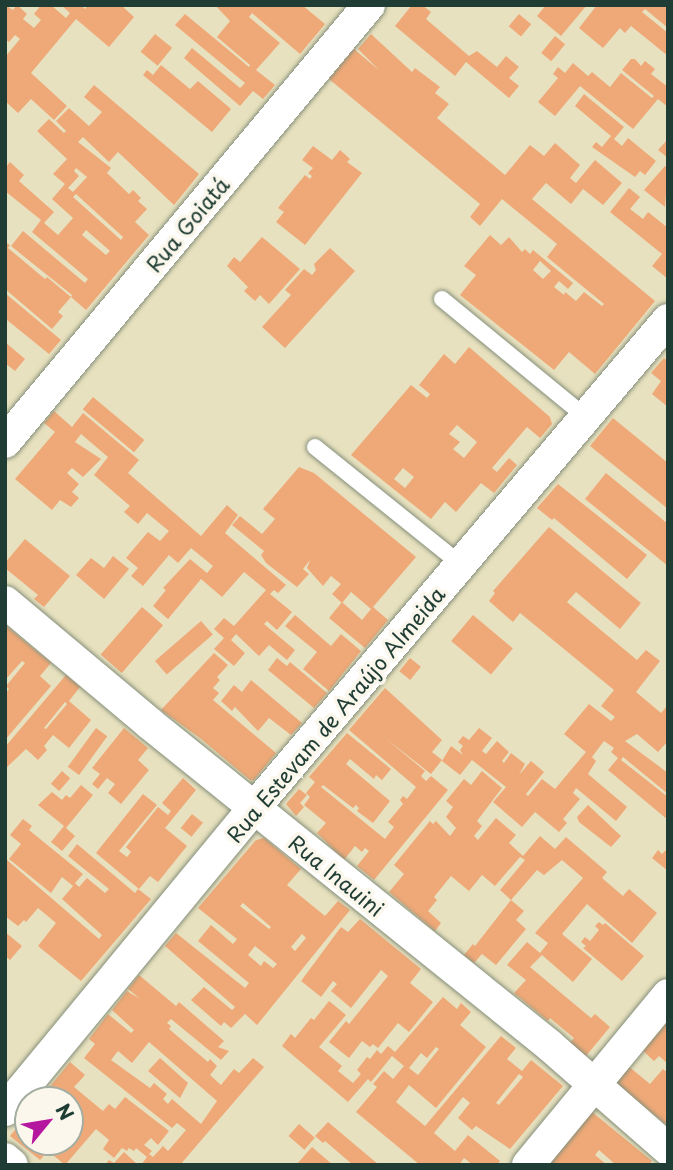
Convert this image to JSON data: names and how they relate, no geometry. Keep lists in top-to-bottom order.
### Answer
{
  "streets": {
    "street": ["Rua Goiatá", "Rua Estevam de Araújo Almeida", "Rua Inauini"]
  },
  "crossings": [
    ["Rua Estevam de Araújo Almeida", "Rua Inauini"]
  ],
  "north": "top right"
}
